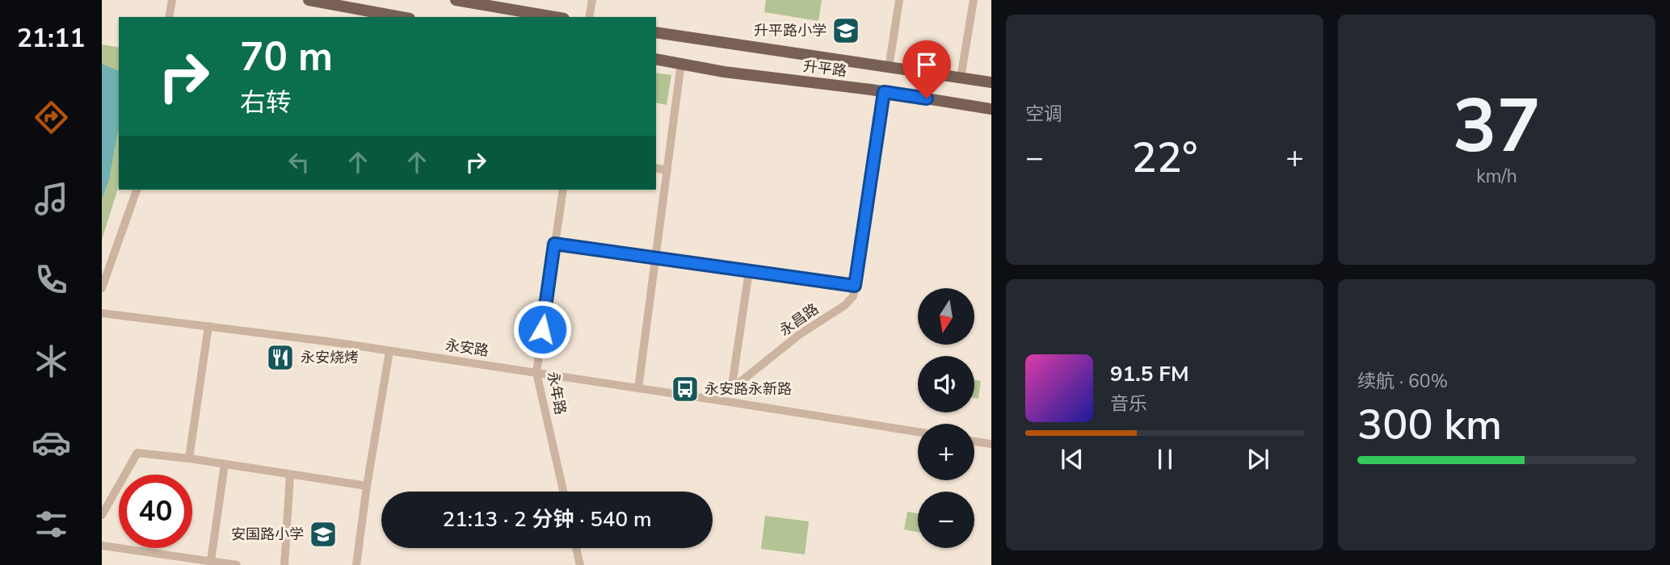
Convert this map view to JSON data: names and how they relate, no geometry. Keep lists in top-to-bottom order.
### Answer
{
  "streets": {
    "main road": ["升平路"],
    "street": ["永昌路", "永安路", "永年路"]
  },
  "crossings": [
    ["升平路", "永昌路"],
    ["永安路", "永年路"]
  ],
  "places": {
    "school or university": ["升平路小学", "安国路小学"],
    "restaurant": ["永安烧烤"],
    "bus stop": ["永安路永新路"]
  },
  "north": "bottom",
  "page": {
    "tabs": "21:11",
    "tile": [
      "空调",
      ["37", "km/h"],
      ["续航 · 60%", "300 km"]
    ],
    "turn": ["70 m", "右转"],
    "heat": ["−", "22°", "+"],
    "map_buttons": ["+", "−"],
    "song": ["91.5 FM", "音乐"],
    "limit": "40",
    "trip": "21:13 · 2 分钟 · 540 m"
  }
}
